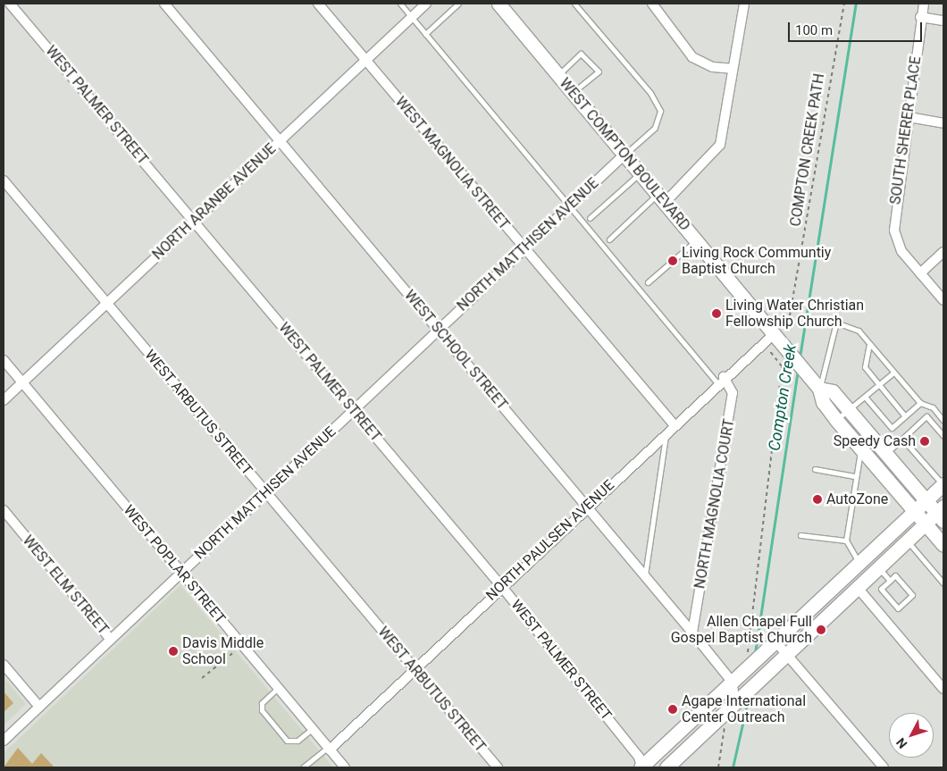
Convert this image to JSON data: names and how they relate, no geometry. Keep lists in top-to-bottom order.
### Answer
{
  "streets": {
    "main road": ["WEST COMPTON BOULEVARD"],
    "street": [
      "WEST PALMER STREET",
      "SOUTH SHERER PLACE",
      "WEST MAGNOLIA STREET",
      "NORTH ARANBE AVENUE",
      "NORTH MATTHISEN AVENUE",
      "WEST SCHOOL STREET",
      "WEST ARBUTUS STREET",
      "NORTH MAGNOLIA COURT",
      "NORTH PAULSEN AVENUE",
      "WEST POPLAR STREET",
      "WEST ELM STREET"
    ],
    "path": ["COMPTON CREEK PATH"]
  },
  "crossings": [
    ["WEST PALMER STREET", "NORTH ARANBE AVENUE"],
    ["WEST PALMER STREET", "NORTH MATTHISEN AVENUE"],
    ["WEST PALMER STREET", "NORTH PAULSEN AVENUE"],
    ["WEST COMPTON BOULEVARD", "NORTH MATTHISEN AVENUE"],
    ["WEST COMPTON BOULEVARD", "NORTH PAULSEN AVENUE"],
    ["WEST MAGNOLIA STREET", "NORTH ARANBE AVENUE"],
    ["WEST MAGNOLIA STREET", "NORTH MATTHISEN AVENUE"],
    ["WEST MAGNOLIA STREET", "NORTH PAULSEN AVENUE"],
    ["NORTH ARANBE AVENUE", "WEST SCHOOL STREET"],
    ["NORTH ARANBE AVENUE", "WEST ARBUTUS STREET"],
    ["NORTH ARANBE AVENUE", "WEST POPLAR STREET"],
    ["NORTH MATTHISEN AVENUE", "WEST SCHOOL STREET"],
    ["NORTH MATTHISEN AVENUE", "WEST ARBUTUS STREET"],
    ["NORTH MATTHISEN AVENUE", "WEST POPLAR STREET"],
    ["NORTH MATTHISEN AVENUE", "WEST ELM STREET"],
    ["WEST SCHOOL STREET", "NORTH MAGNOLIA COURT"],
    ["WEST SCHOOL STREET", "NORTH PAULSEN AVENUE"],
    ["WEST ARBUTUS STREET", "NORTH PAULSEN AVENUE"],
    ["NORTH MAGNOLIA COURT", "NORTH PAULSEN AVENUE"],
    ["NORTH PAULSEN AVENUE", "WEST POPLAR STREET"]
  ],
  "water": ["Compton Creek"],
  "places": [
    "Living Rock Communtiy Baptist Church",
    "Living Water Christian Fellowship Church",
    "Speedy Cash",
    "AutoZone",
    "Allen Chapel Full Gospel Baptist Church",
    "Davis Middle School",
    "Agape International Center Outreach"
  ],
  "scale_bar": "100 m",
  "north": "bottom left"
}
